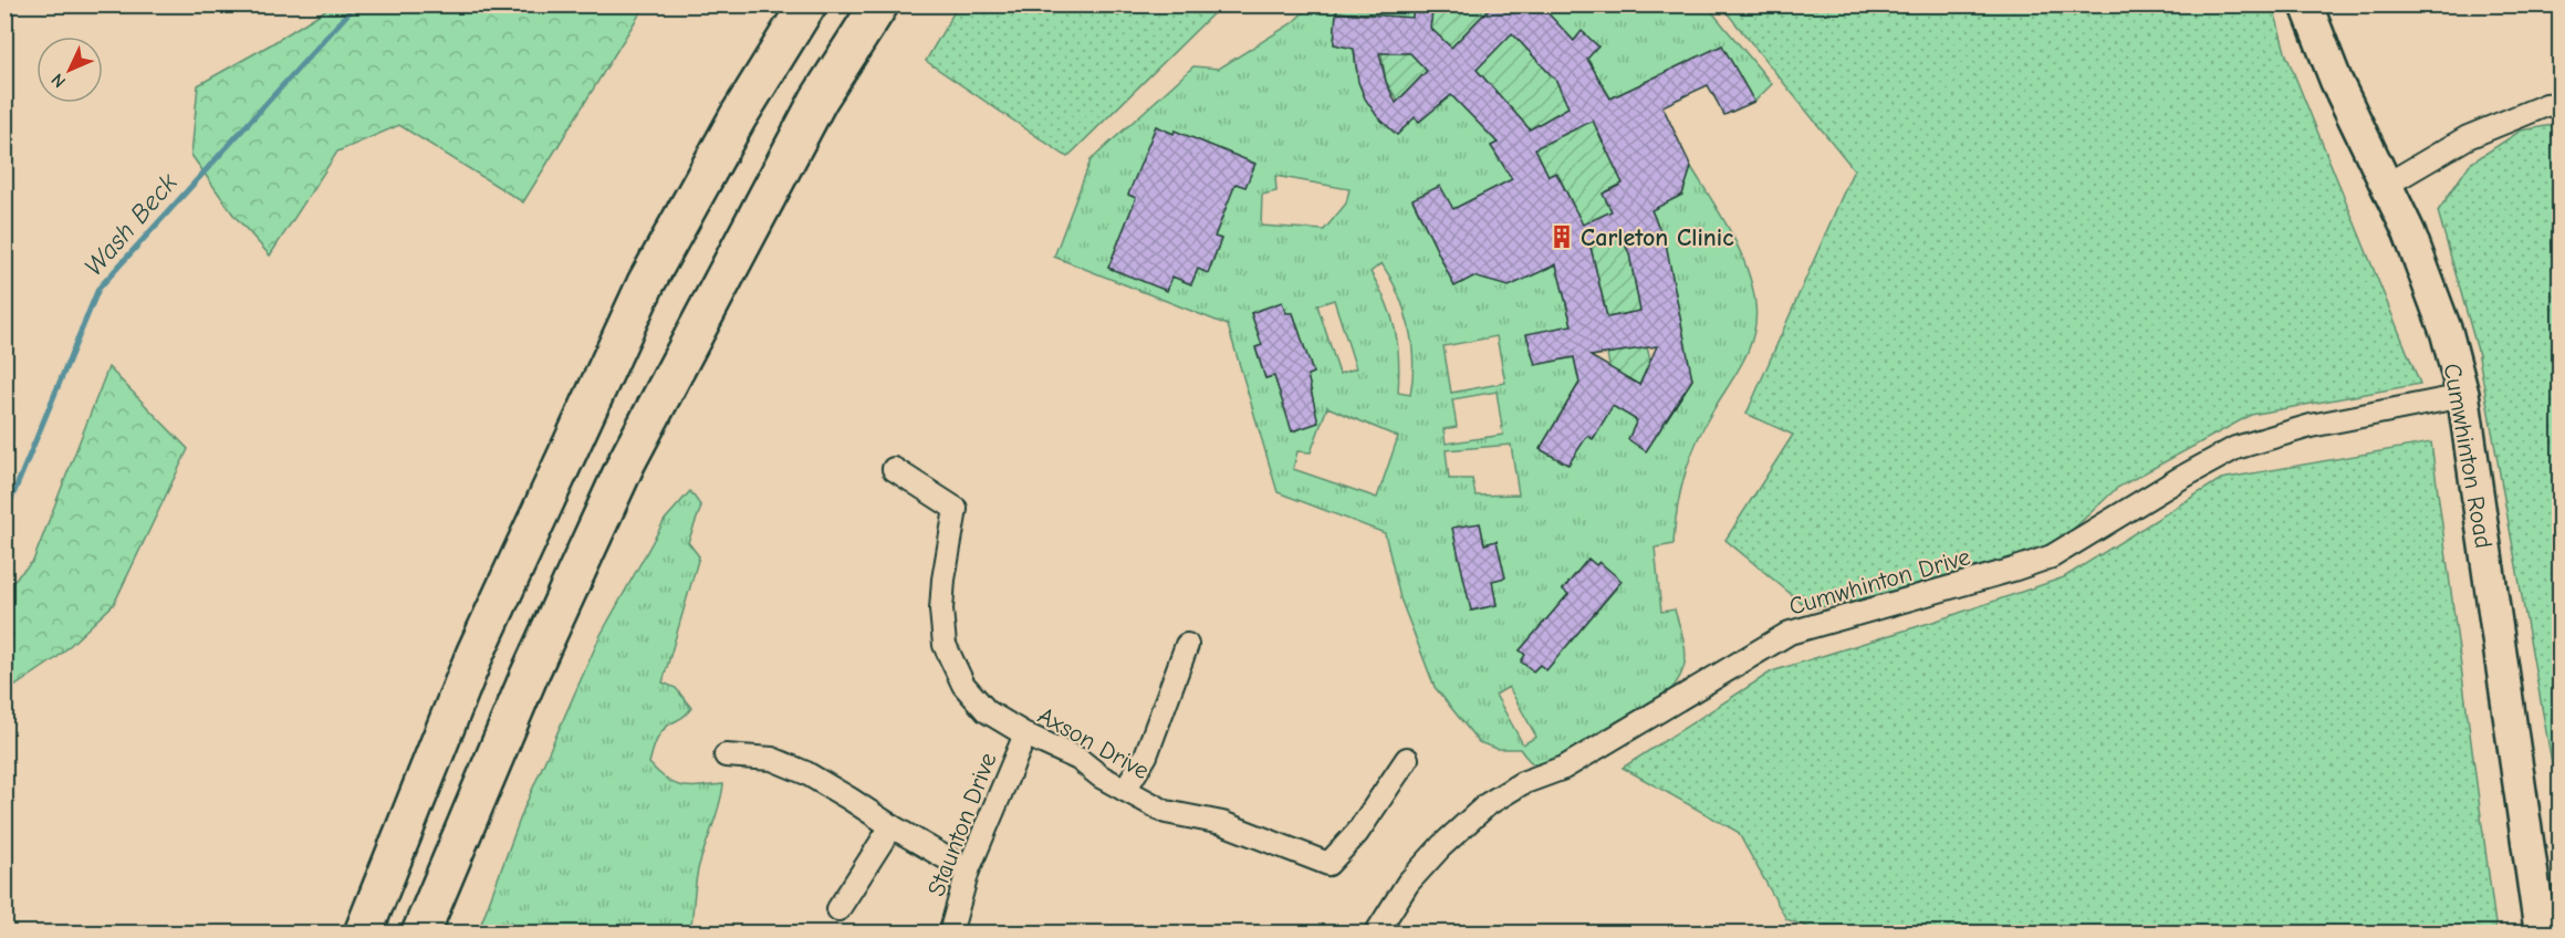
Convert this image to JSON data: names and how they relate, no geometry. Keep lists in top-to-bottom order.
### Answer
{
  "streets": {
    "street": [
      "Cumwhinton Road",
      "Cumwhinton Drive",
      "Axson Drive",
      "Staunton Drive"
    ]
  },
  "crossings": [
    ["Cumwhinton Road", "Cumwhinton Drive"],
    ["Axson Drive", "Staunton Drive"]
  ],
  "water": ["Wash Beck"],
  "places": {
    "building": ["Carleton Clinic"]
  },
  "north": "bottom left"
}
